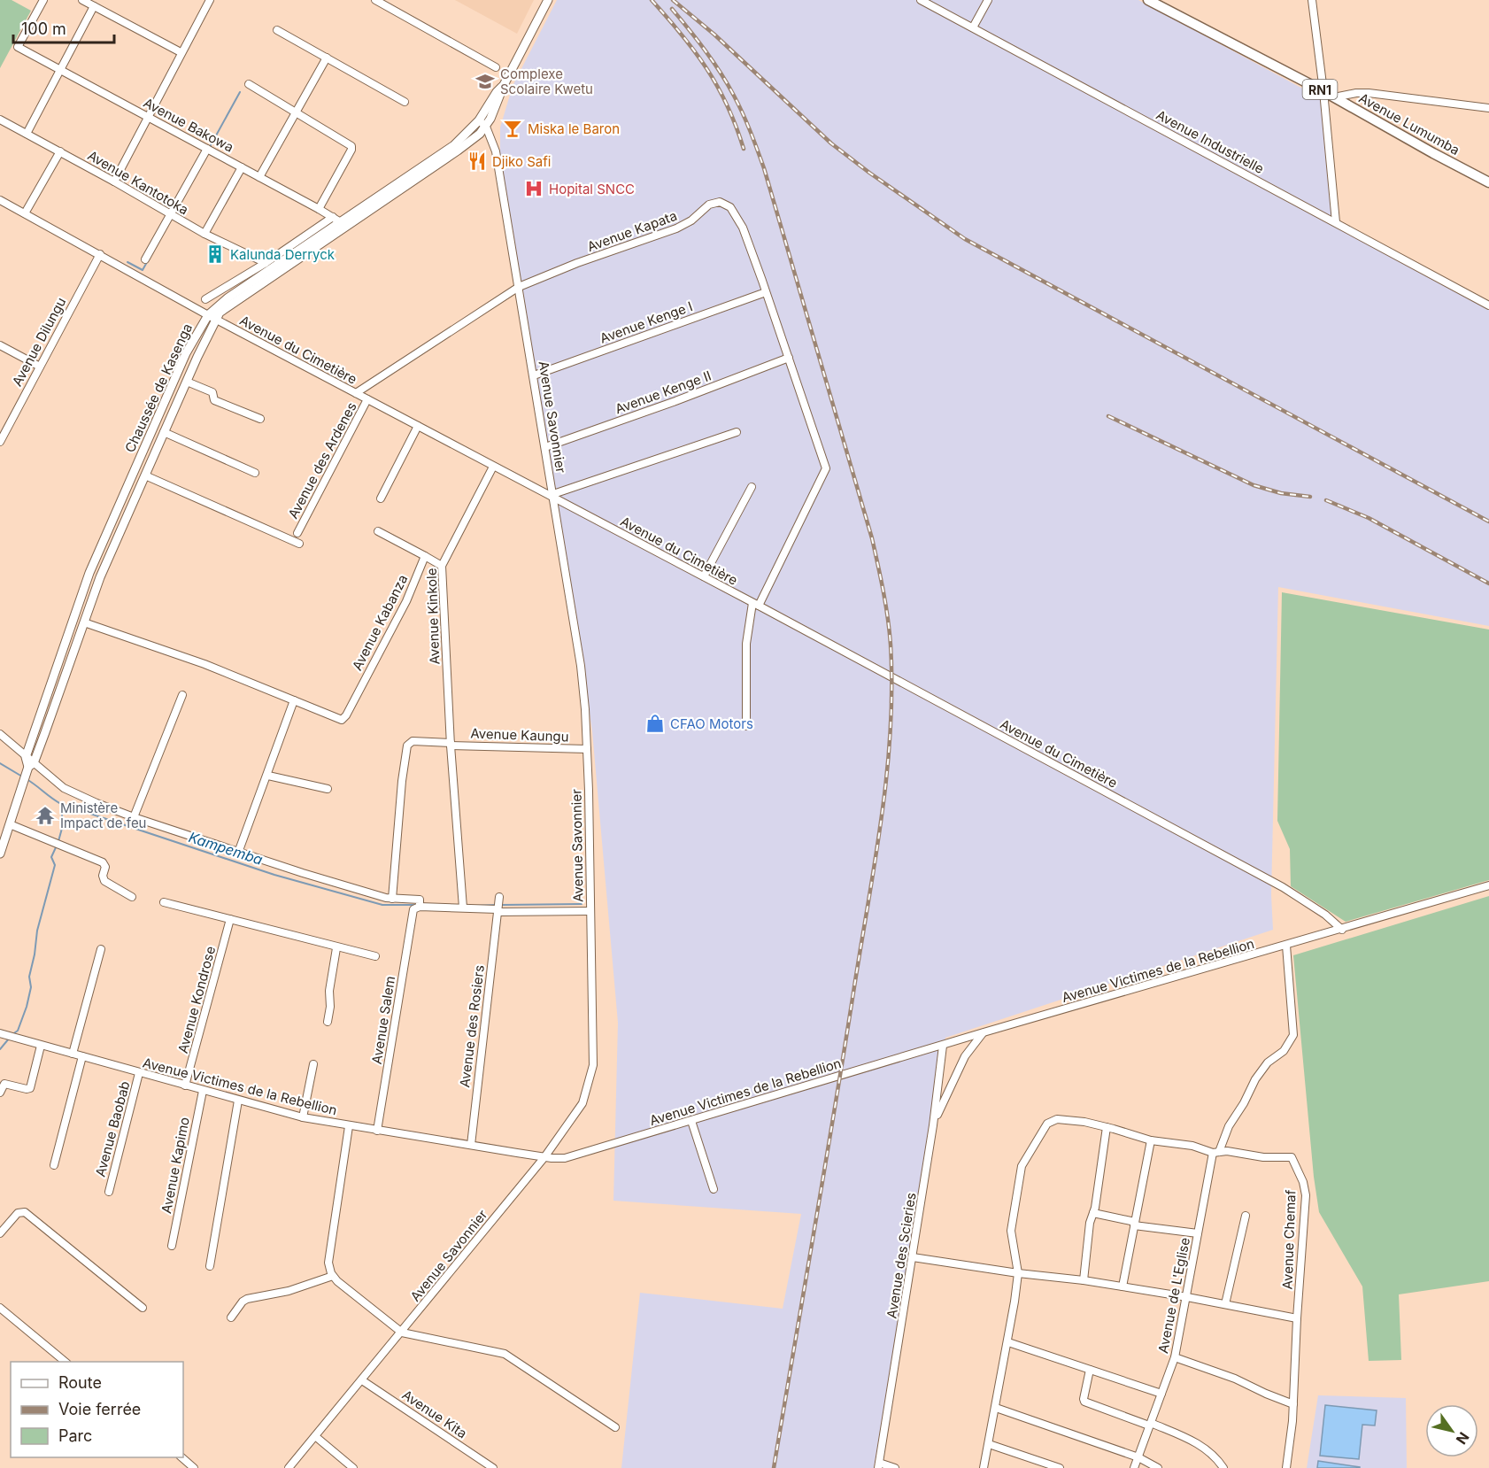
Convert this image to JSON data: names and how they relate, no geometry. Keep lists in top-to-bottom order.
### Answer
{
  "streets": {
    "highway": ["RN1", "Avenue Lumumba"],
    "main road": ["Chaussée de Kasenga"],
    "street": [
      "Avenue Bakowa",
      "Avenue Industrielle",
      "Avenue Kantotoka",
      "Avenue Kapata",
      "Avenue Kenge I",
      "Avenue Dilungu",
      "Avenue du Cimetière",
      "Avenue Kenge II",
      "Avenue Savonnier",
      "Avenue des Ardenes",
      "Avenue Kinkole",
      "Avenue Kabanza",
      "Avenue Kaungu",
      "Avenue Victimes de la Rebellion",
      "Avenue Kondrose",
      "Avenue Salem",
      "Avenue des Rosiers",
      "Avenue Baobab",
      "Avenue Kapimo",
      "Avenue Chemaf",
      "Avenue des Scieries",
      "Avenue de L'Eglise",
      "Avenue Kita"
    ]
  },
  "crossings": [
    ["Avenue Bakowa", "Chaussée de Kasenga"],
    ["Avenue Kapata", "Avenue Kenge I"],
    ["Avenue Kapata", "Avenue du Cimetière"],
    ["Avenue Kapata", "Avenue Kenge II"],
    ["Avenue Kapata", "Avenue Savonnier"],
    ["Avenue Kenge I", "Avenue Savonnier"],
    ["Avenue Dilungu", "Avenue du Cimetière"],
    ["Avenue du Cimetière", "Chaussée de Kasenga"],
    ["Avenue du Cimetière", "Avenue Savonnier"],
    ["Avenue du Cimetière", "Avenue des Ardenes"],
    ["Avenue du Cimetière", "Avenue Kinkole"],
    ["Avenue du Cimetière", "Avenue Victimes de la Rebellion"],
    ["Chaussée de Kasenga", "Avenue Savonnier"],
    ["Avenue Kenge II", "Avenue Savonnier"],
    ["Avenue Savonnier", "Avenue Kaungu"],
    ["Avenue Savonnier", "Avenue Victimes de la Rebellion"],
    ["Avenue Savonnier", "Avenue Kita"],
    ["Avenue Kinkole", "Avenue Kaungu"],
    ["Avenue Victimes de la Rebellion", "Avenue Kondrose"],
    ["Avenue Victimes de la Rebellion", "Avenue Salem"],
    ["Avenue Victimes de la Rebellion", "Avenue des Rosiers"],
    ["Avenue Victimes de la Rebellion", "Avenue Baobab"],
    ["Avenue Victimes de la Rebellion", "Avenue Kapimo"],
    ["Avenue Victimes de la Rebellion", "Avenue des Scieries"],
    ["Avenue Victimes de la Rebellion", "Avenue de L'Eglise"],
    ["Avenue Chemaf", "Avenue de L'Eglise"]
  ],
  "water": ["Kampemba"],
  "places": {
    "school or university": ["Complexe Scolaire Kwetu"],
    "bar": ["Miska le Baron"],
    "restaurant": ["Djiko Safi"],
    "hospital": ["Hopital SNCC"],
    "building": ["Kalunda Derryck"],
    "shop": ["CFAO Motors"],
    "temple": ["Ministère Impact de feu"]
  },
  "legend": ["Route", "Voie ferrée", "Parc"],
  "scale_bar": "100 m",
  "north": "bottom right"
}
